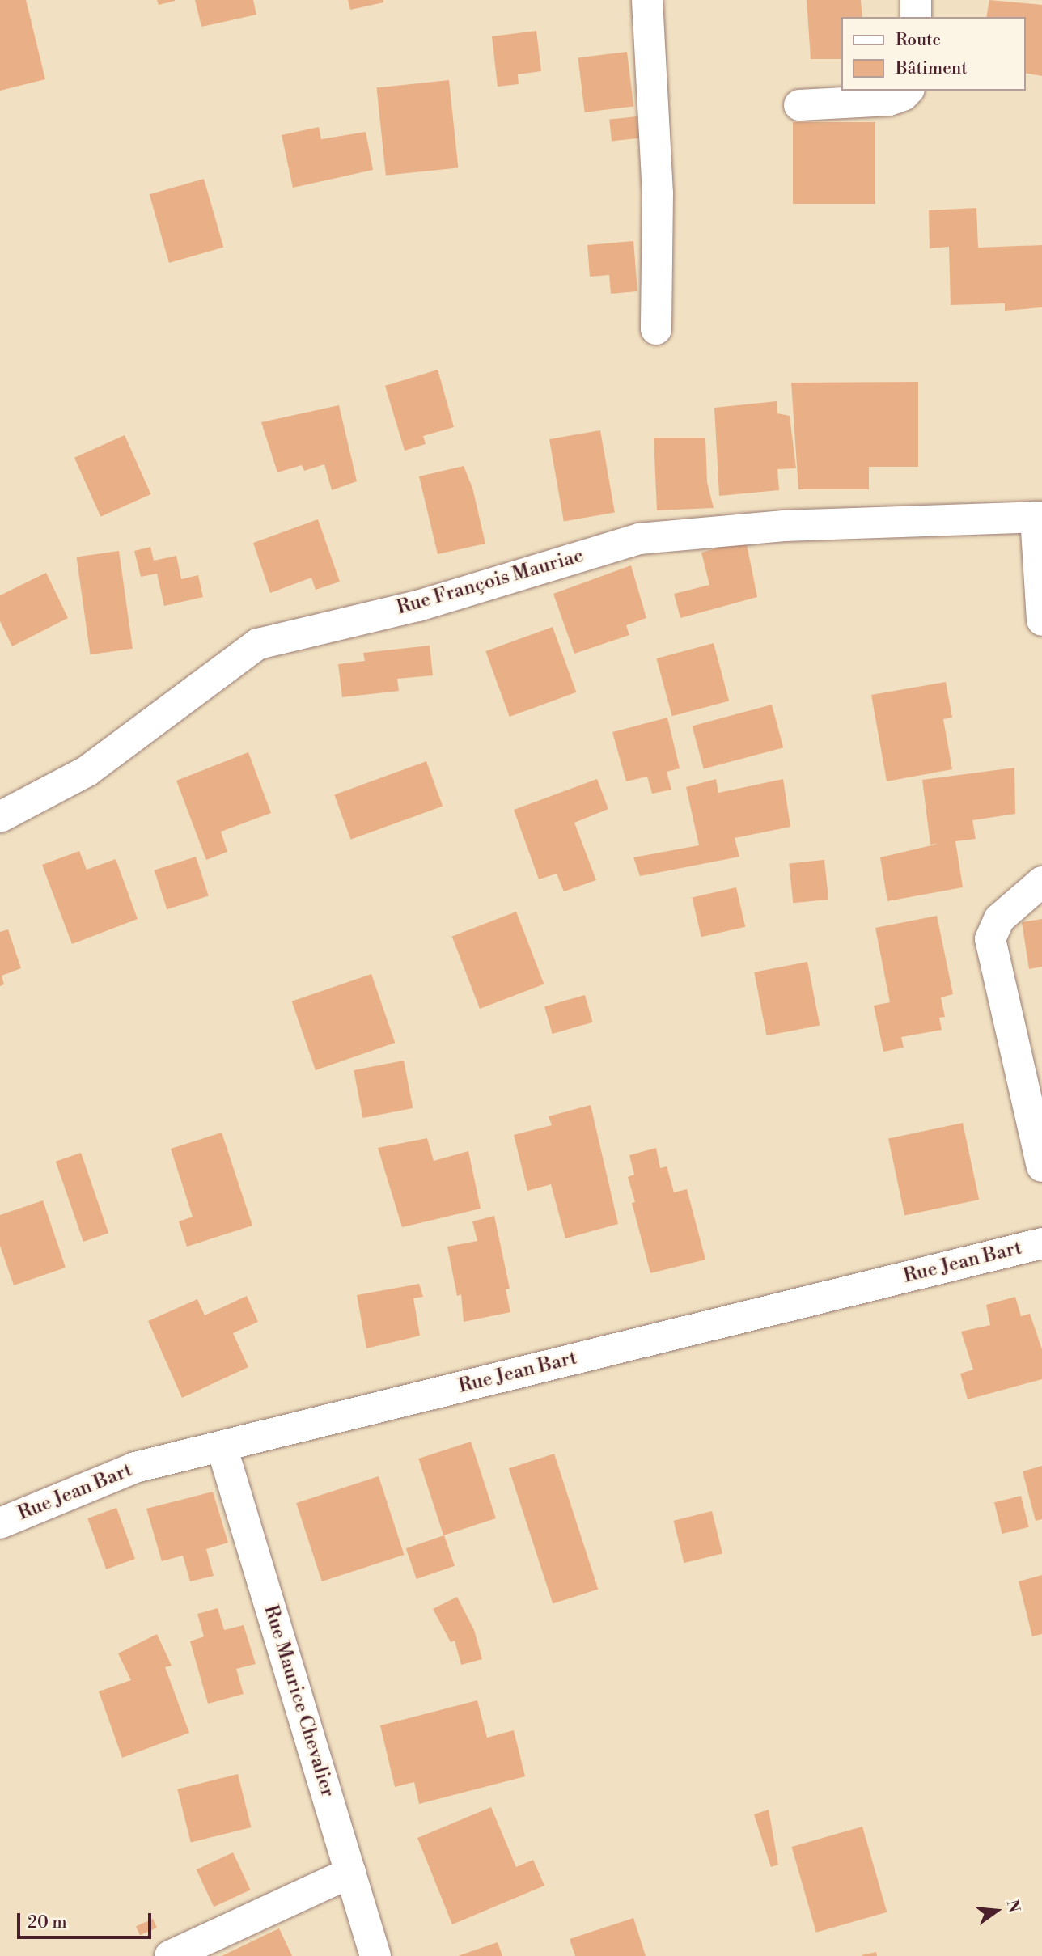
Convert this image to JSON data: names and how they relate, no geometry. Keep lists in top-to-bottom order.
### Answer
{
  "streets": {
    "street": ["Rue François Mauriac", "Rue Jean Bart", "Rue Maurice Chevalier"]
  },
  "crossings": [
    ["Rue Jean Bart", "Rue Maurice Chevalier"]
  ],
  "legend": ["Route", "Bâtiment"],
  "scale_bar": "20 m",
  "north": "right"
}
